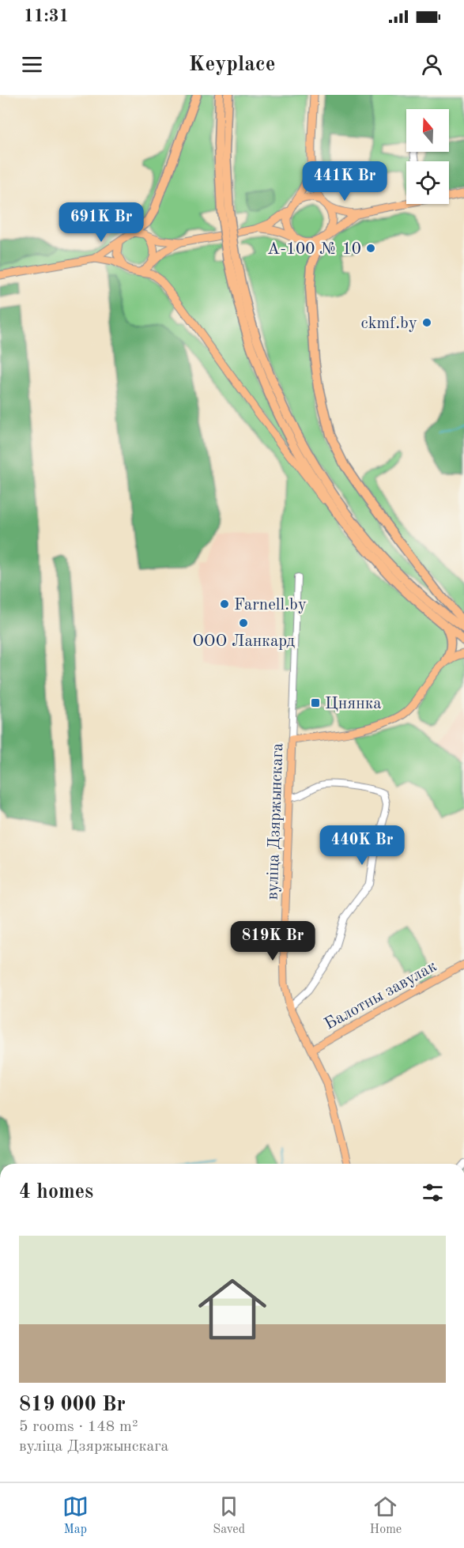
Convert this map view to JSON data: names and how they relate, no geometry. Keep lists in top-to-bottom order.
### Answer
{
  "streets": {
    "main road": ["вуліца Дзяржынскага", "Балотны завулак"]
  },
  "crossings": [
    ["вуліца Дзяржынскага", "Балотны завулак"]
  ],
  "places": {
    "other": [
      "А-100 № 10",
      "ckmf.by",
      "Farnell.by",
      "ООО Ланкард"
    ],
    "transit": ["Цнянка"]
  },
  "north": "top",
  "page": {
    "status": "11:31",
    "header": "Keyplace",
    "price": [
      "441K Br",
      "691K Br",
      "440K Br",
      "819K Br"
    ],
    "heading": "4 homes",
    "list": [
      {
        "name": "819 000 Br",
        "note": "5 rooms · 148 m² · вуліца Дзяржынскага"
      }
    ],
    "tabs": ["Map", "Saved", "Home"]
  }
}
